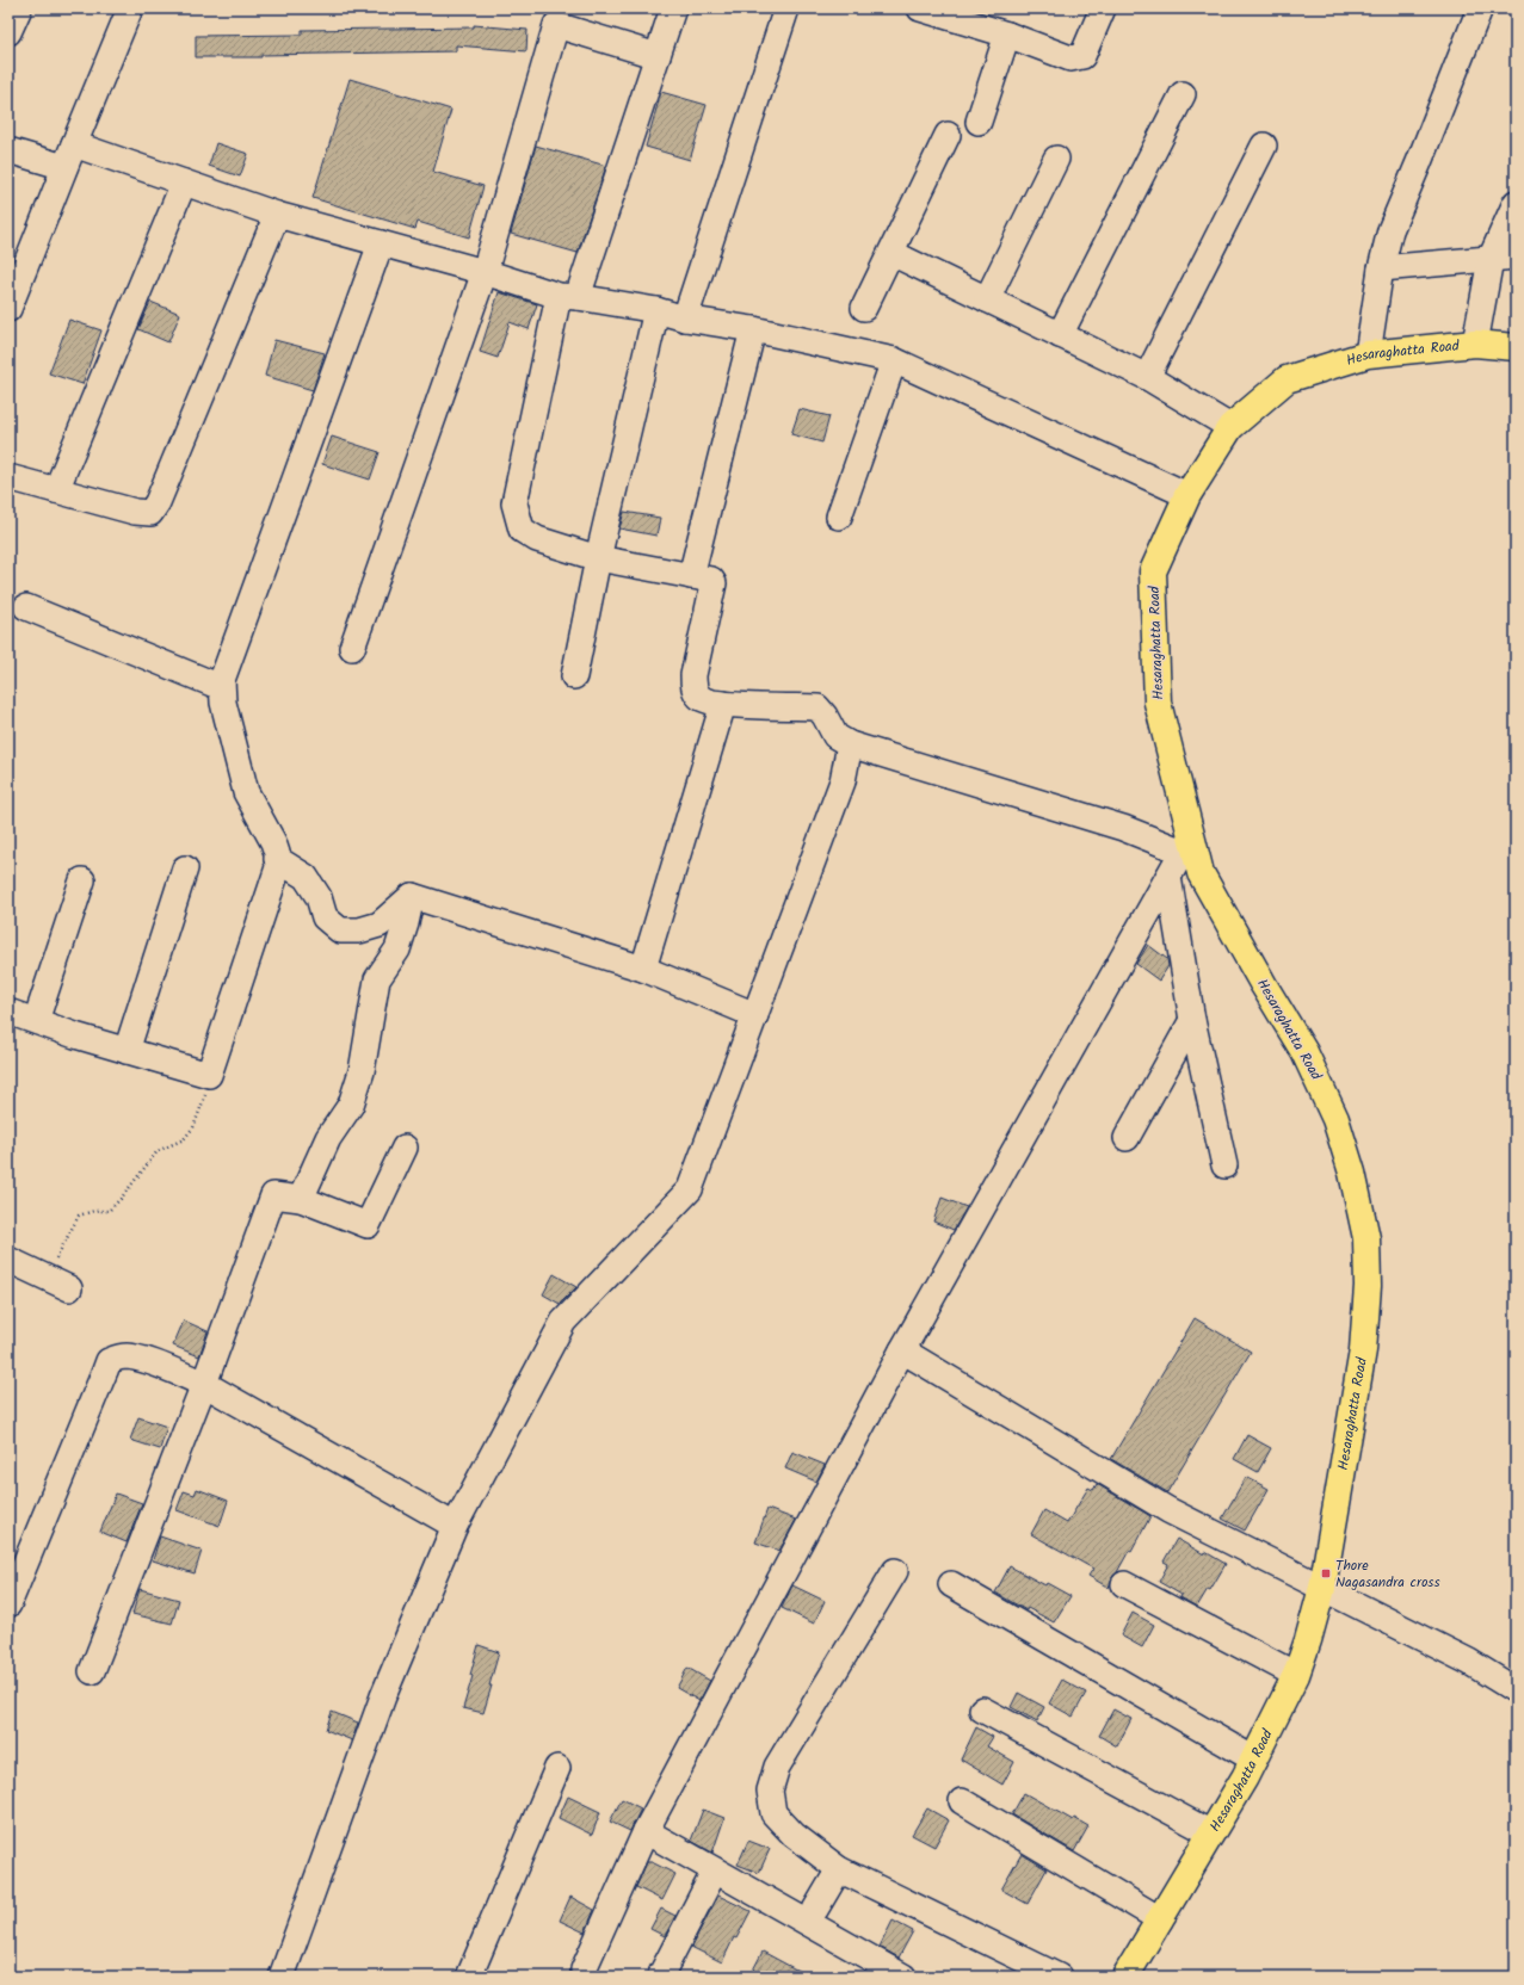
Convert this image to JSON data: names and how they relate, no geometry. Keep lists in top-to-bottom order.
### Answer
{
  "streets": {
    "main road": ["Hesaraghatta Road"]
  },
  "places": {
    "transit": ["Thore Nagasandra cross"]
  }
}
